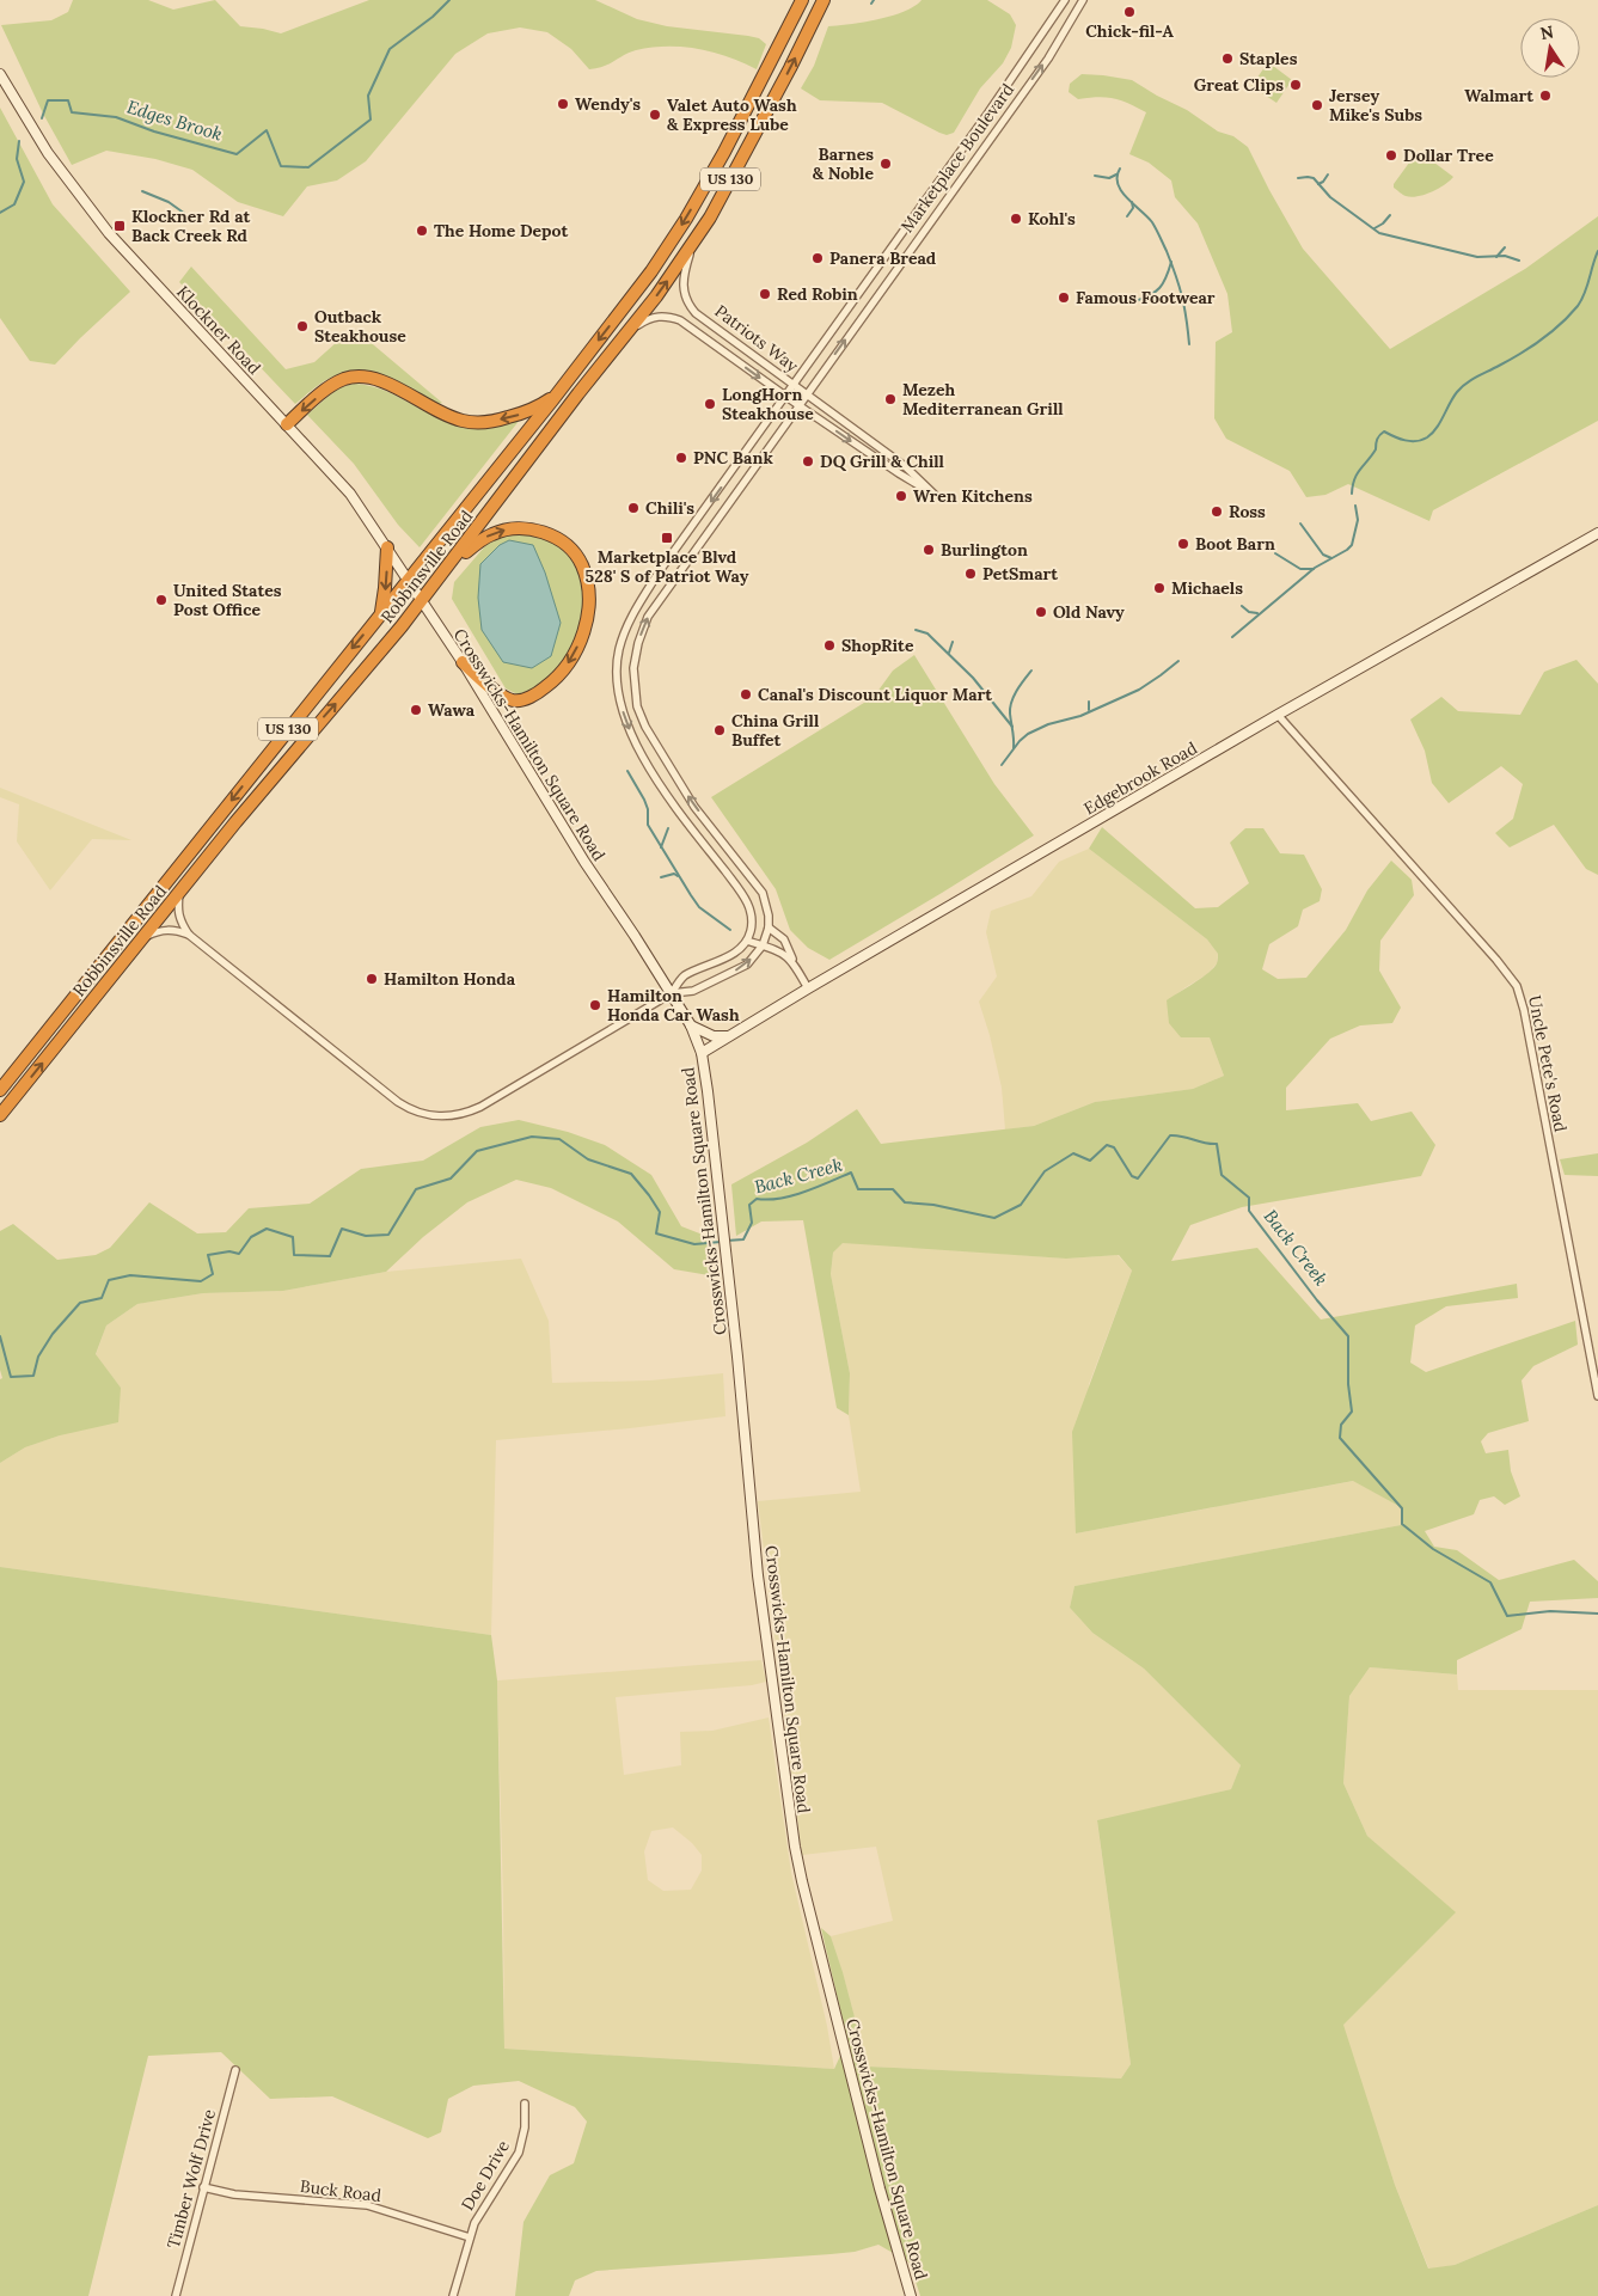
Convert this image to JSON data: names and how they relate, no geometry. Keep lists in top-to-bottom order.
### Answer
{
  "streets": {
    "highway": ["US 130", "Robbinsville Road"],
    "main road": ["Klockner Road", "Crosswicks-Hamilton Square Road", "Edgebrook Road"],
    "street": [
      "Marketplace Boulevard",
      "Patriots Way",
      "Uncle Pete's Road",
      "Doe Drive",
      "Timber Wolf Drive",
      "Buck Road"
    ]
  },
  "crossings": [
    ["Marketplace Boulevard", "Patriots Way"],
    ["Marketplace Boulevard", "Crosswicks-Hamilton Square Road"],
    ["Klockner Road", "Robbinsville Road"],
    ["Klockner Road", "Crosswicks-Hamilton Square Road"],
    ["Patriots Way", "Robbinsville Road"],
    ["Robbinsville Road", "Crosswicks-Hamilton Square Road"],
    ["Crosswicks-Hamilton Square Road", "Edgebrook Road"],
    ["Edgebrook Road", "Uncle Pete's Road"],
    ["Doe Drive", "Buck Road"],
    ["Timber Wolf Drive", "Buck Road"]
  ],
  "water": ["Edges Brook", "Back Creek"],
  "places": {
    "other": [
      "Chick-fil-A",
      "Staples",
      "Great Clips",
      "Walmart",
      "Wendy's",
      "Jersey Mike's Subs",
      "Valet Auto Wash & Express Lube",
      "Dollar Tree",
      "Barnes & Noble",
      "Kohl's",
      "The Home Depot",
      "Panera Bread",
      "Red Robin",
      "Famous Footwear",
      "Outback Steakhouse",
      "Mezeh Mediterranean Grill",
      "LongHorn Steakhouse",
      "PNC Bank",
      "DQ Grill & Chill",
      "Wren Kitchens",
      "Chili's",
      "Ross",
      "Boot Barn",
      "Burlington",
      "PetSmart",
      "Michaels",
      "United States Post Office",
      "Old Navy",
      "ShopRite",
      "Canal's Discount Liquor Mart",
      "Wawa",
      "China Grill Buffet",
      "Hamilton Honda",
      "Hamilton Honda Car Wash"
    ],
    "transit": ["Klockner Rd at Back Creek Rd", "Marketplace Blvd 528' S of Patriot Way"]
  },
  "north": "top"
}
